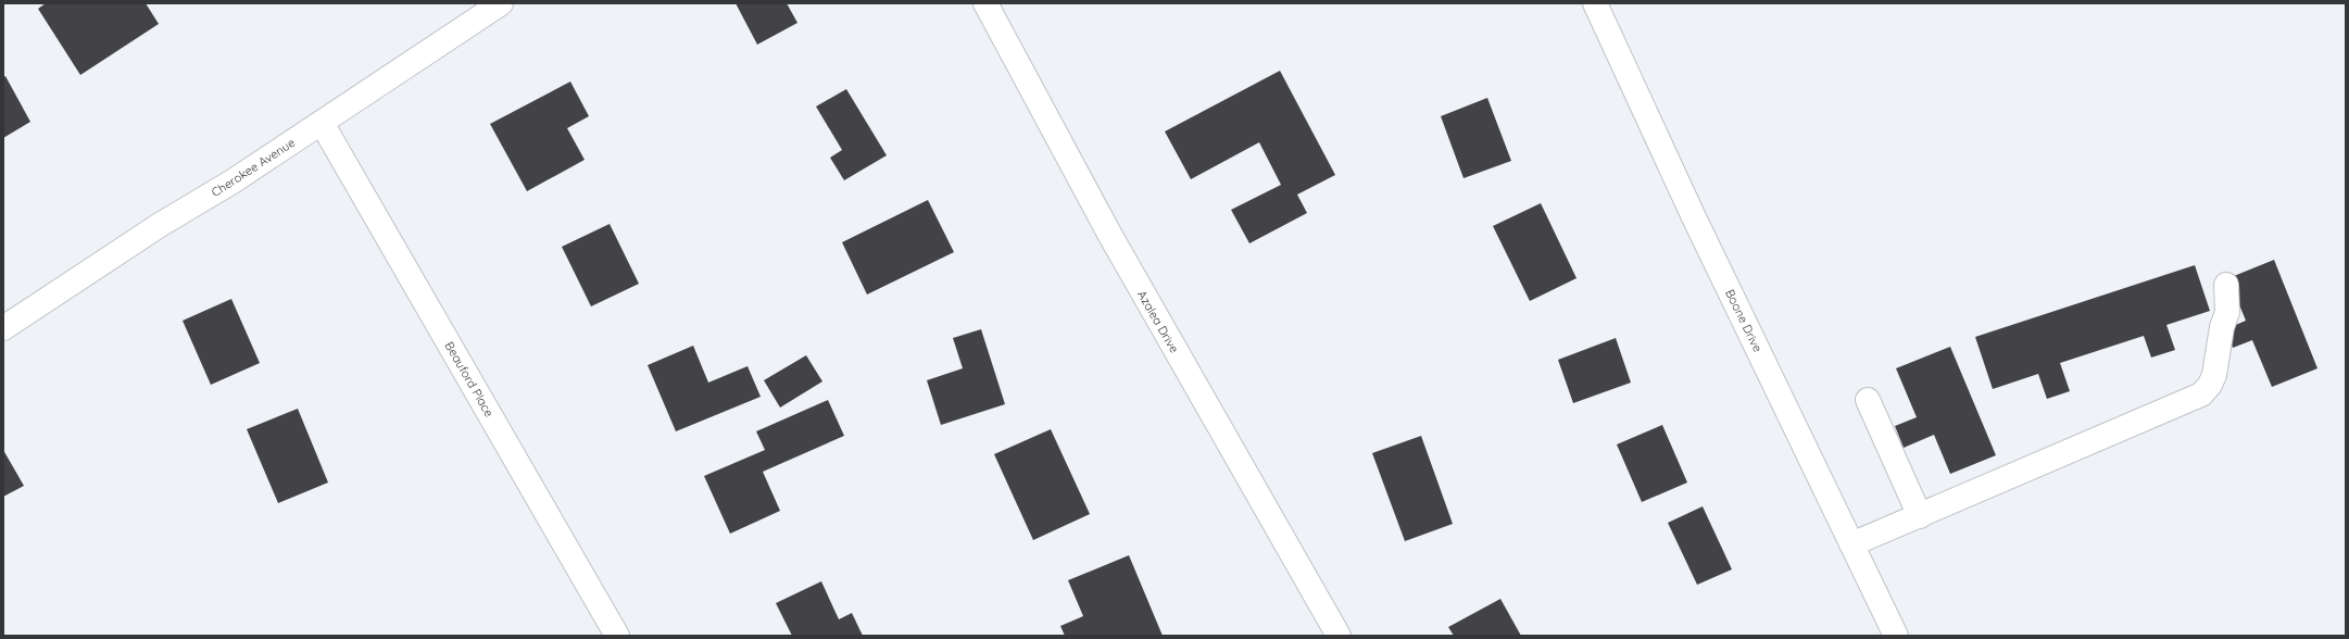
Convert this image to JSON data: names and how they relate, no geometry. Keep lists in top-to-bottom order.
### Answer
{
  "streets": {
    "street": [
      "Cherokee Avenue",
      "Boone Drive",
      "Azalea Drive",
      "Beauford Place"
    ]
  },
  "crossings": [
    ["Cherokee Avenue", "Beauford Place"]
  ]
}
